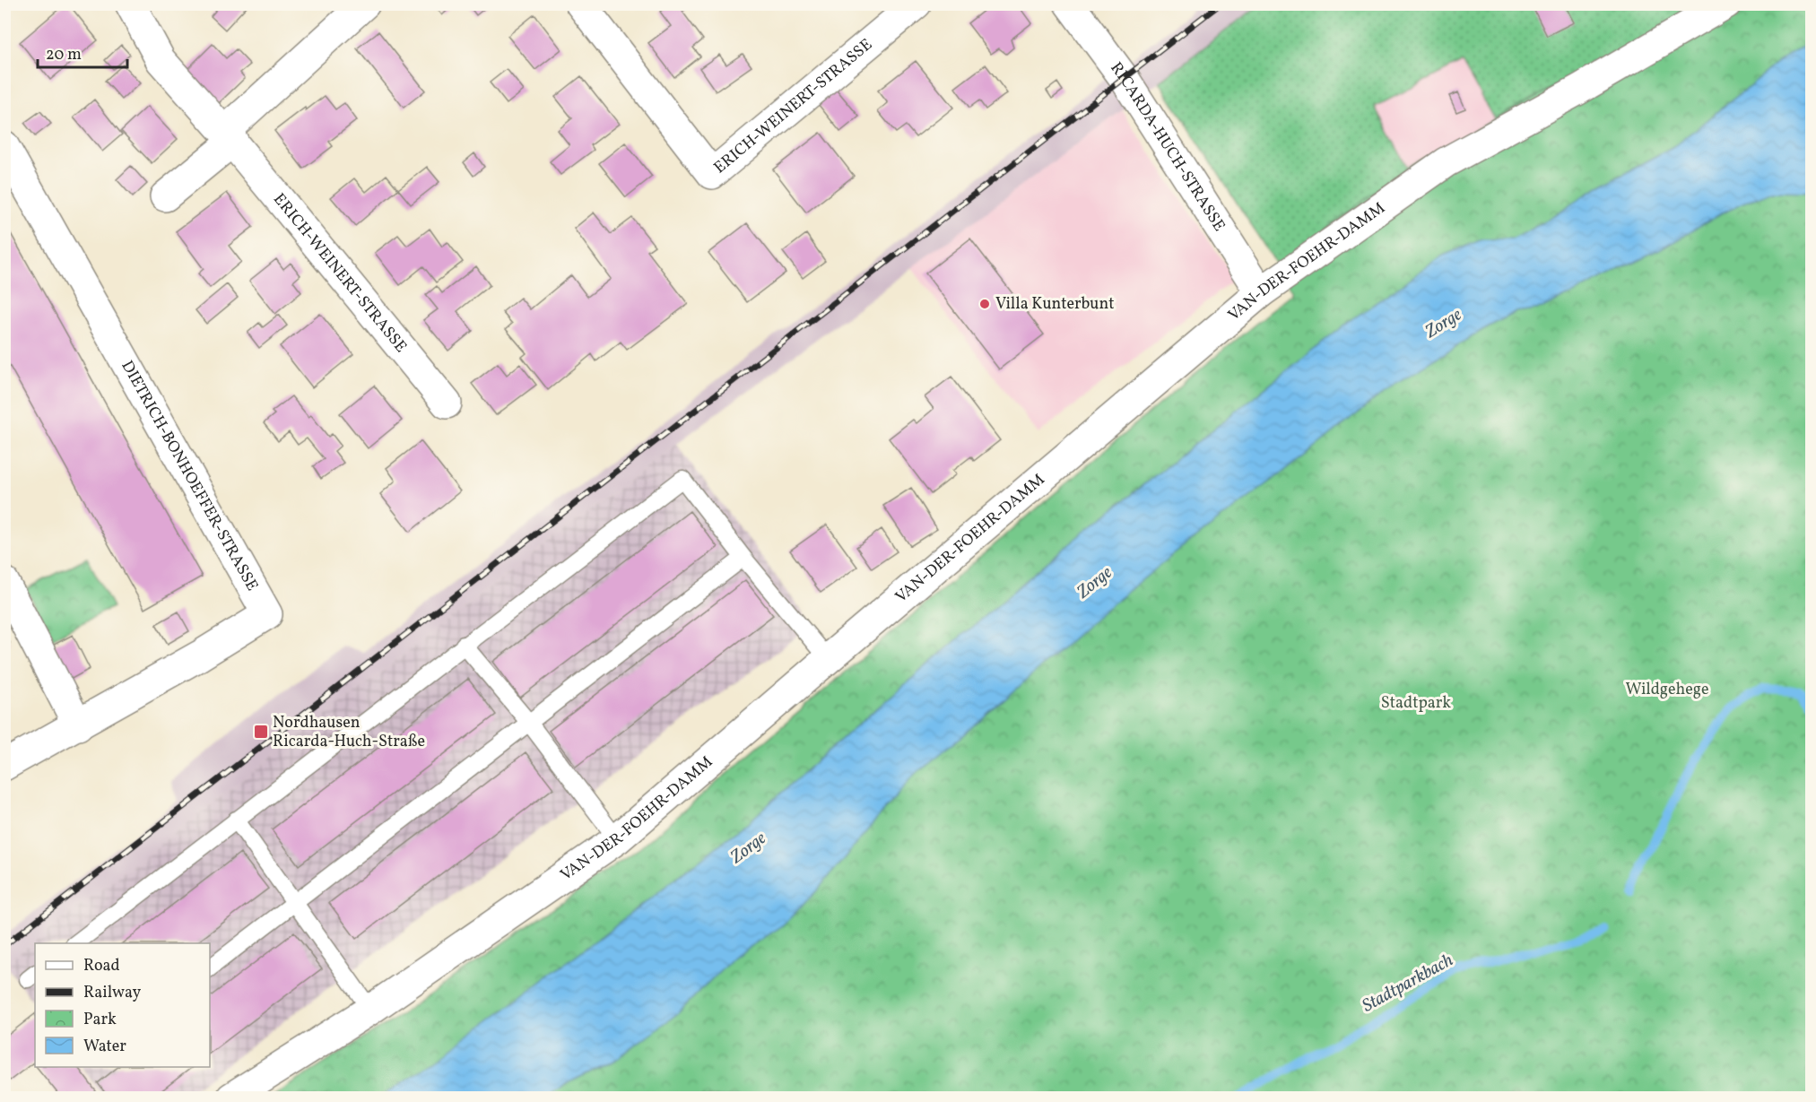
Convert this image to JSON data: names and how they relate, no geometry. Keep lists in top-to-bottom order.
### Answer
{
  "streets": {
    "street": [
      "ERICH-WEINERT-STRASSE",
      "RICARDA-HUCH-STRASSE",
      "VAN-DER-FOEHR-DAMM",
      "DIETRICH-BONHOEFFER-STRASSE"
    ]
  },
  "crossings": [
    ["RICARDA-HUCH-STRASSE", "VAN-DER-FOEHR-DAMM"]
  ],
  "water": ["Zorge", "Stadtparkbach"],
  "parks": ["Wildgehege", "Stadtpark"],
  "places": {
    "other": ["Villa Kunterbunt"],
    "transit": ["Nordhausen Ricarda-Huch-Straße"]
  },
  "legend": [
    "Road",
    "Railway",
    "Park",
    "Water"
  ],
  "scale_bar": "20 m"
}
